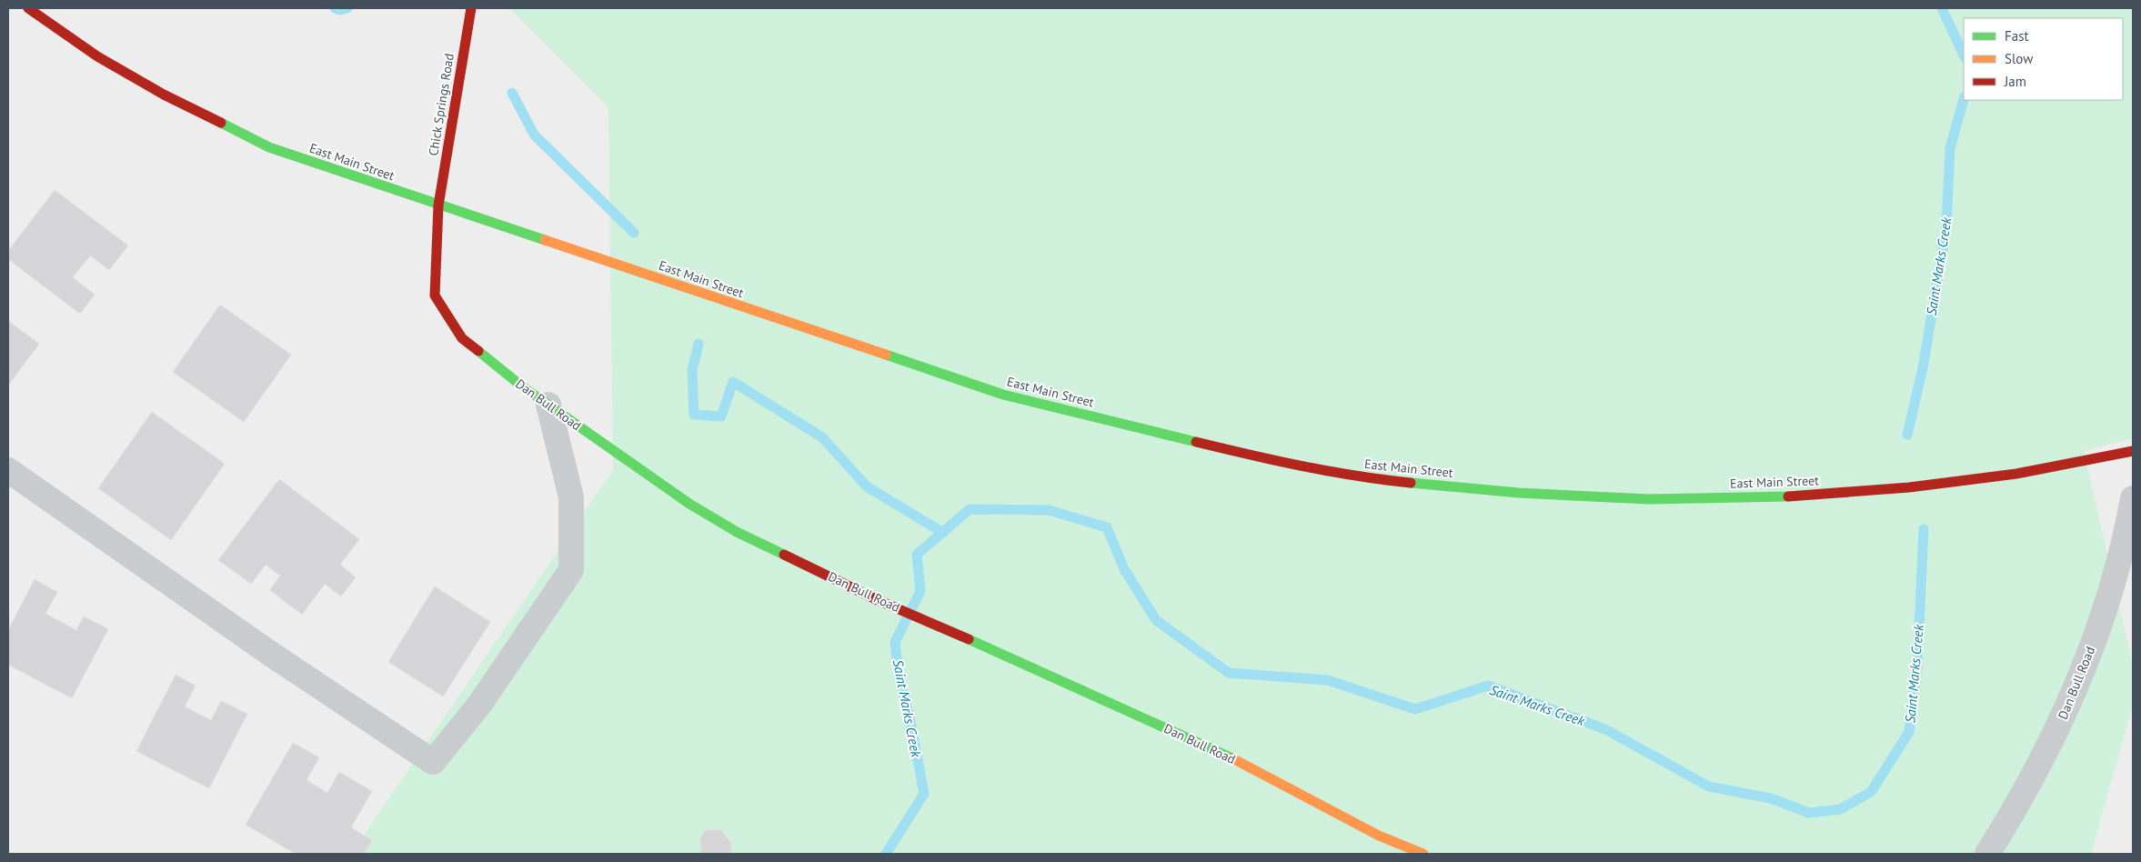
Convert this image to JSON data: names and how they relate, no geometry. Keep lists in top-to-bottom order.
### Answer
{
  "streets": {
    "street": ["Chick Springs Road", "East Main Street", "Dan Bull Road"]
  },
  "crossings": [
    ["Chick Springs Road", "East Main Street"],
    ["Chick Springs Road", "Dan Bull Road"],
    ["East Main Street", "Dan Bull Road"]
  ],
  "water": ["Saint Marks Creek"],
  "legend": ["Fast", "Slow", "Jam"]
}
